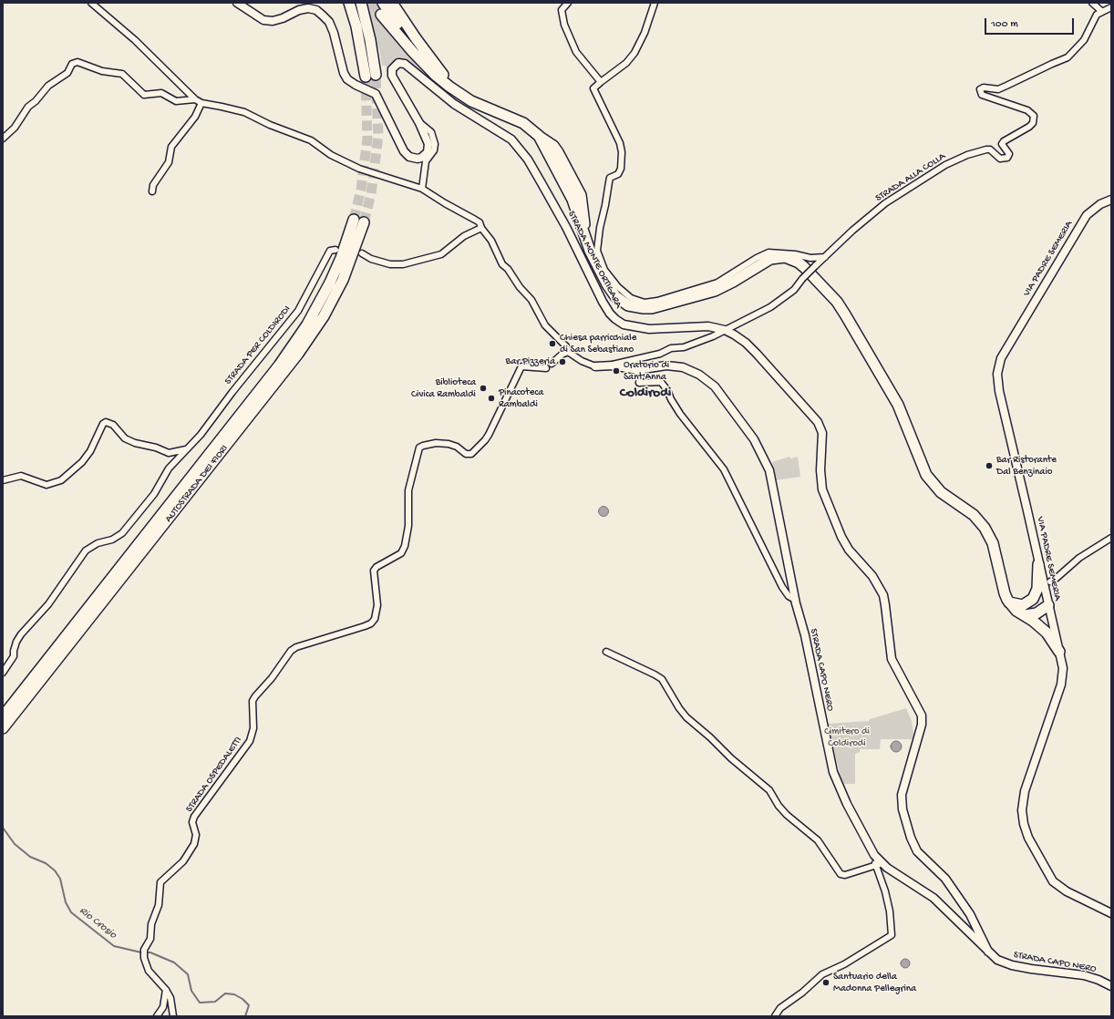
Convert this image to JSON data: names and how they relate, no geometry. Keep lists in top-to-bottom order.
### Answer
{
  "streets": {
    "highway": ["AUTOSTRADA DEI FIORI"],
    "main road": ["VIA PADRE SEMERIA", "STRADA MONTE ORTIGARA", "STRADA CAPO NERO"],
    "street": ["STRADA ALLA COLLA", "STRADA PER COLDIRODI", "STRADA OSPEDALETTI"]
  },
  "crossings": [
    ["STRADA ALLA COLLA", "STRADA MONTE ORTIGARA"],
    ["STRADA ALLA COLLA", "STRADA CAPO NERO"],
    ["STRADA MONTE ORTIGARA", "STRADA CAPO NERO"]
  ],
  "districts": ["Coldirodi"],
  "water": ["Rio Crosio"],
  "parks": ["Cimitero di Coldirodi"],
  "places": [
    "Chiesa parricchiale di San Sebastiano",
    "Bar Pizzeria",
    "Oratorio di Sant'Anna",
    "Biblioteca Civica Rambaldi",
    "Pinacoteca Rambaldi",
    "Bar Ristorante Dal Benzinaio",
    "Santuario della Madonna Pellegrina"
  ],
  "scale_bar": "100 m"
}
